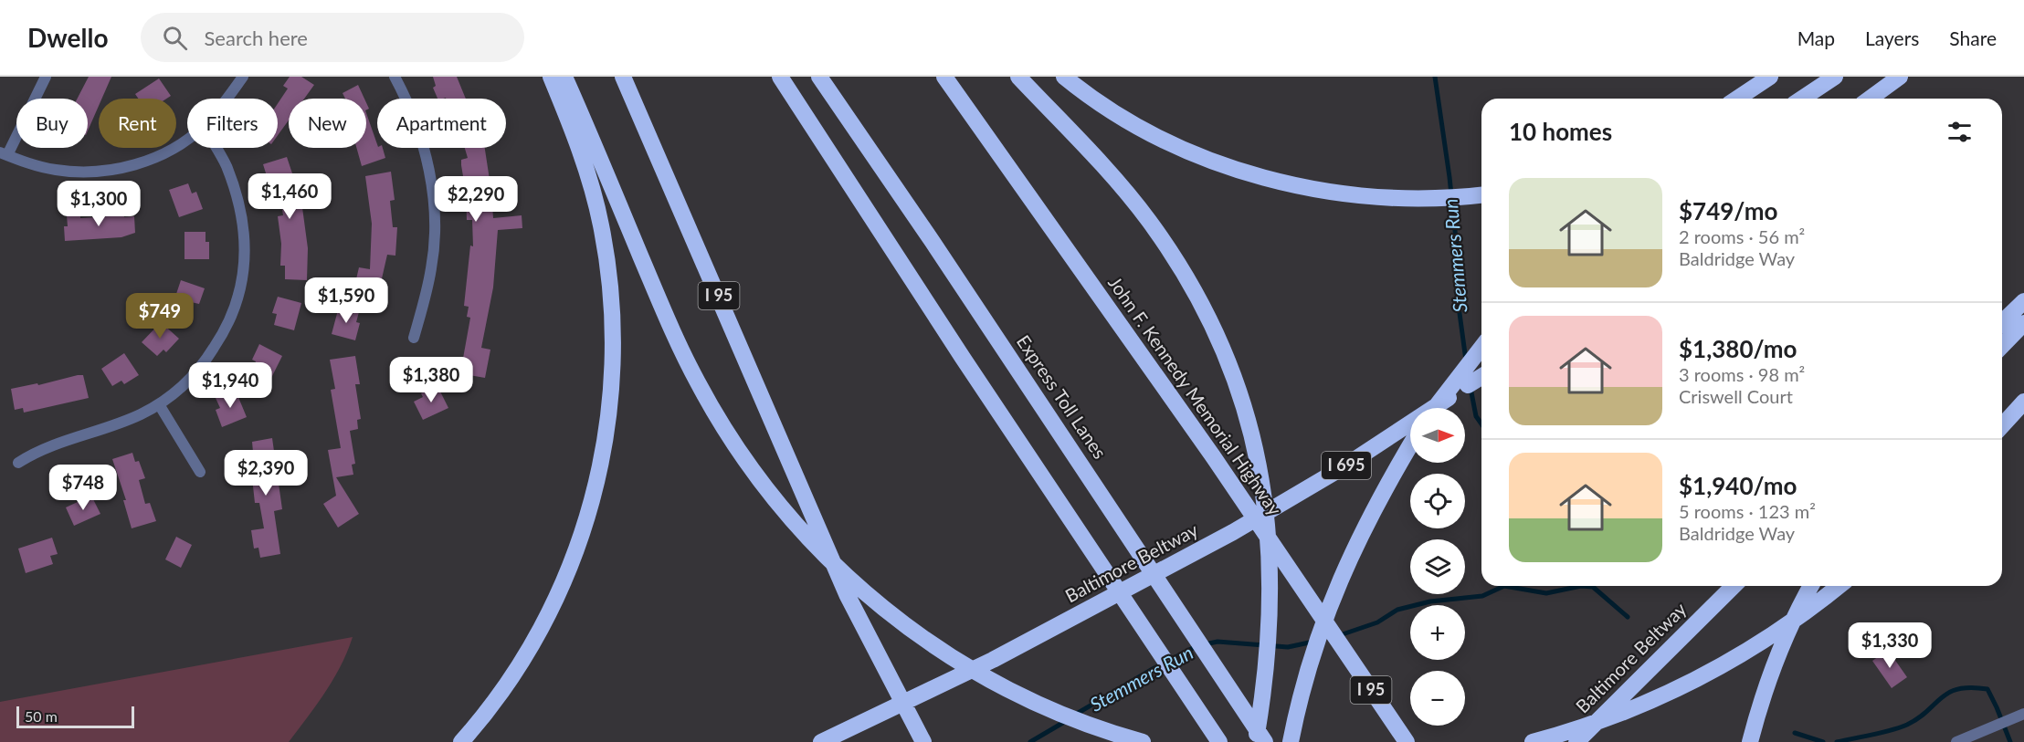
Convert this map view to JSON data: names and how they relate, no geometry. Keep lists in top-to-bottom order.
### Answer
{
  "streets": {
    "highway": [
      "I 95",
      "John F. Kennedy Memorial Highway",
      "Express Toll Lanes",
      "I 695",
      "Baltimore Beltway"
    ]
  },
  "water": ["Stemmers Run"],
  "scale_bar": "50 m",
  "north": "right",
  "page": {
    "header": "Dwello",
    "search": "Search here",
    "nav": ["Map", "Layers", "Share"],
    "chip": [
      "Buy",
      "Rent",
      "Filters",
      "New",
      "Apartment"
    ],
    "heading": "10 homes",
    "list": [
      {
        "name": "$749/mo",
        "note": "2 rooms · 56 m² · Baldridge Way"
      },
      {
        "name": "$1,380/mo",
        "note": "3 rooms · 98 m² · Criswell Court"
      },
      {
        "name": "$1,940/mo",
        "note": "5 rooms · 123 m² · Baldridge Way"
      }
    ],
    "price": [
      "$1,460",
      "$2,290",
      "$1,300",
      "$1,590",
      "$749",
      "$1,380",
      "$1,940",
      "$2,390",
      "$748",
      "$1,330"
    ],
    "map_buttons": ["+", "−"],
    "scale": "50 m"
  }
}
